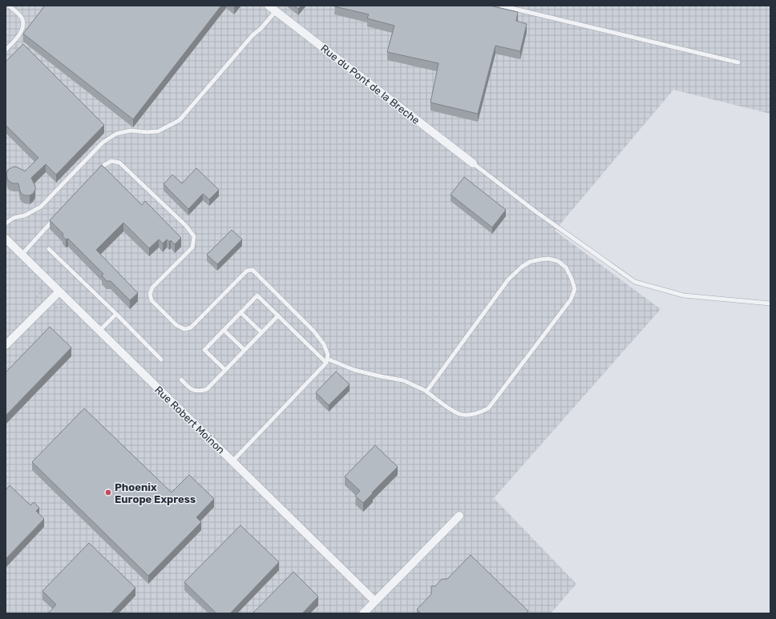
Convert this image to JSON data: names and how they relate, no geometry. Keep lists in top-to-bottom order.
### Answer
{
  "streets": {
    "street": ["Rue du Pont de la Breche", "Rue Robert Moinon"]
  },
  "places": ["Phoenix Europe Express"]
}
